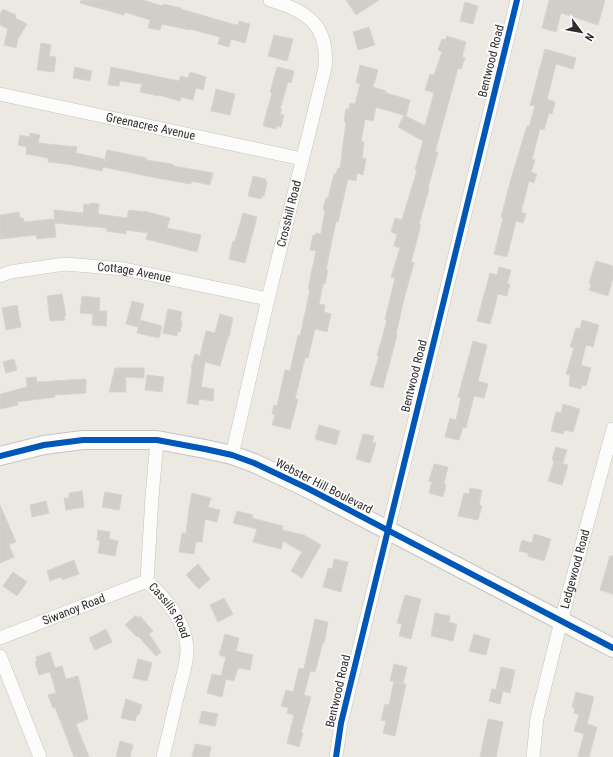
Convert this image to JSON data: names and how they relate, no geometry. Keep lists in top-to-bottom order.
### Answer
{
  "streets": {
    "street": [
      "Bentwood Road",
      "Greenacres Avenue",
      "Crosshill Road",
      "Cottage Avenue",
      "Webster Hill Boulevard",
      "Ledgewood Road",
      "Siwanoy Road",
      "Cassilis Road"
    ]
  },
  "crossings": [
    ["Bentwood Road", "Webster Hill Boulevard"],
    ["Greenacres Avenue", "Crosshill Road"],
    ["Crosshill Road", "Cottage Avenue"],
    ["Crosshill Road", "Webster Hill Boulevard"],
    ["Webster Hill Boulevard", "Ledgewood Road"],
    ["Webster Hill Boulevard", "Cassilis Road"],
    ["Siwanoy Road", "Cassilis Road"]
  ],
  "north": "bottom right"
}
